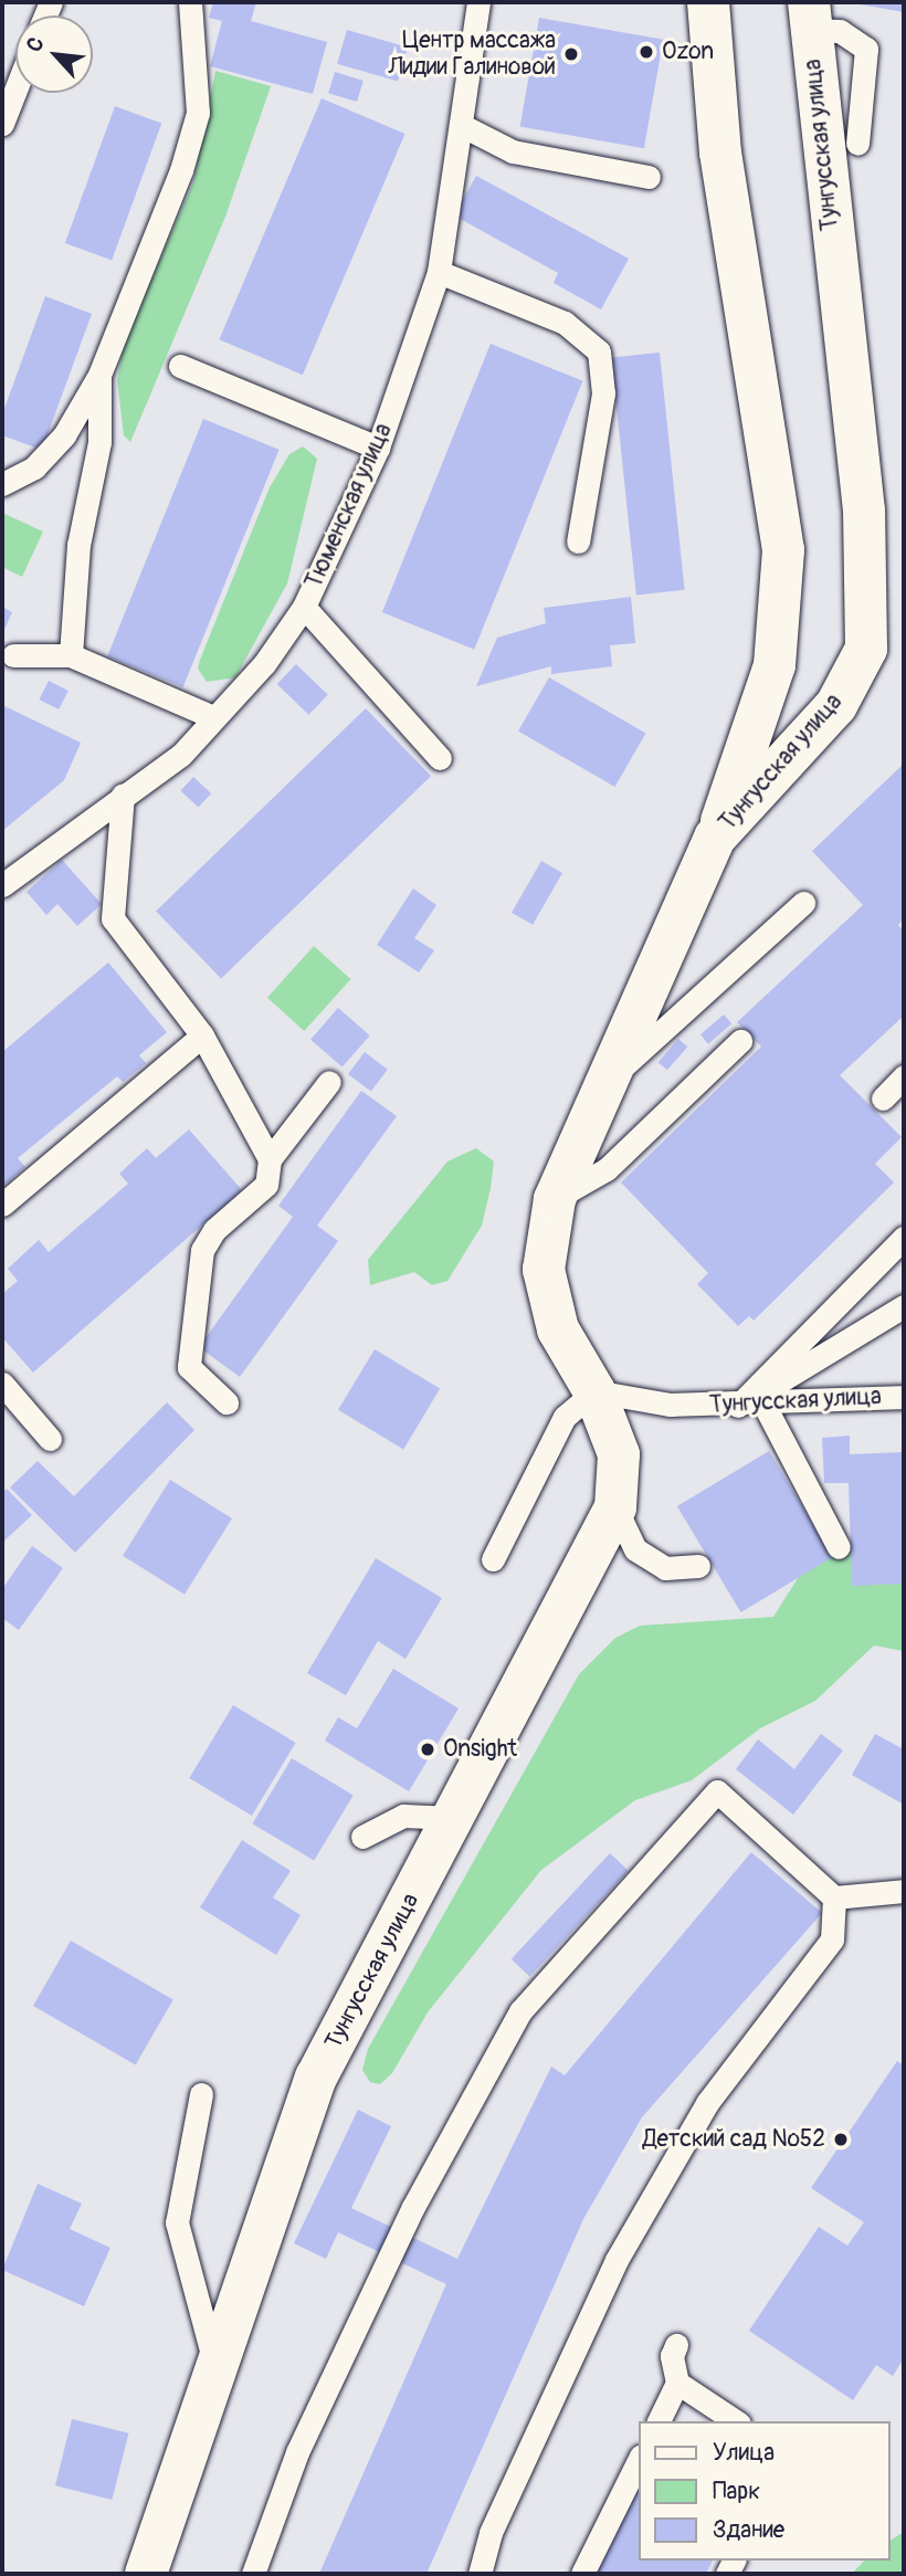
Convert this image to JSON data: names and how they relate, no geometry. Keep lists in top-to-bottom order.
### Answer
{
  "streets": {
    "main road": ["Тунгусская улица"],
    "lane": ["Тюменская улица"]
  },
  "places": [
    "Ozon",
    "Центр массажа Лидии Галиновой",
    "Onsight",
    "Детский сад №52"
  ],
  "legend": ["Улица", "Парк", "Здание"],
  "north": "top left"
}
